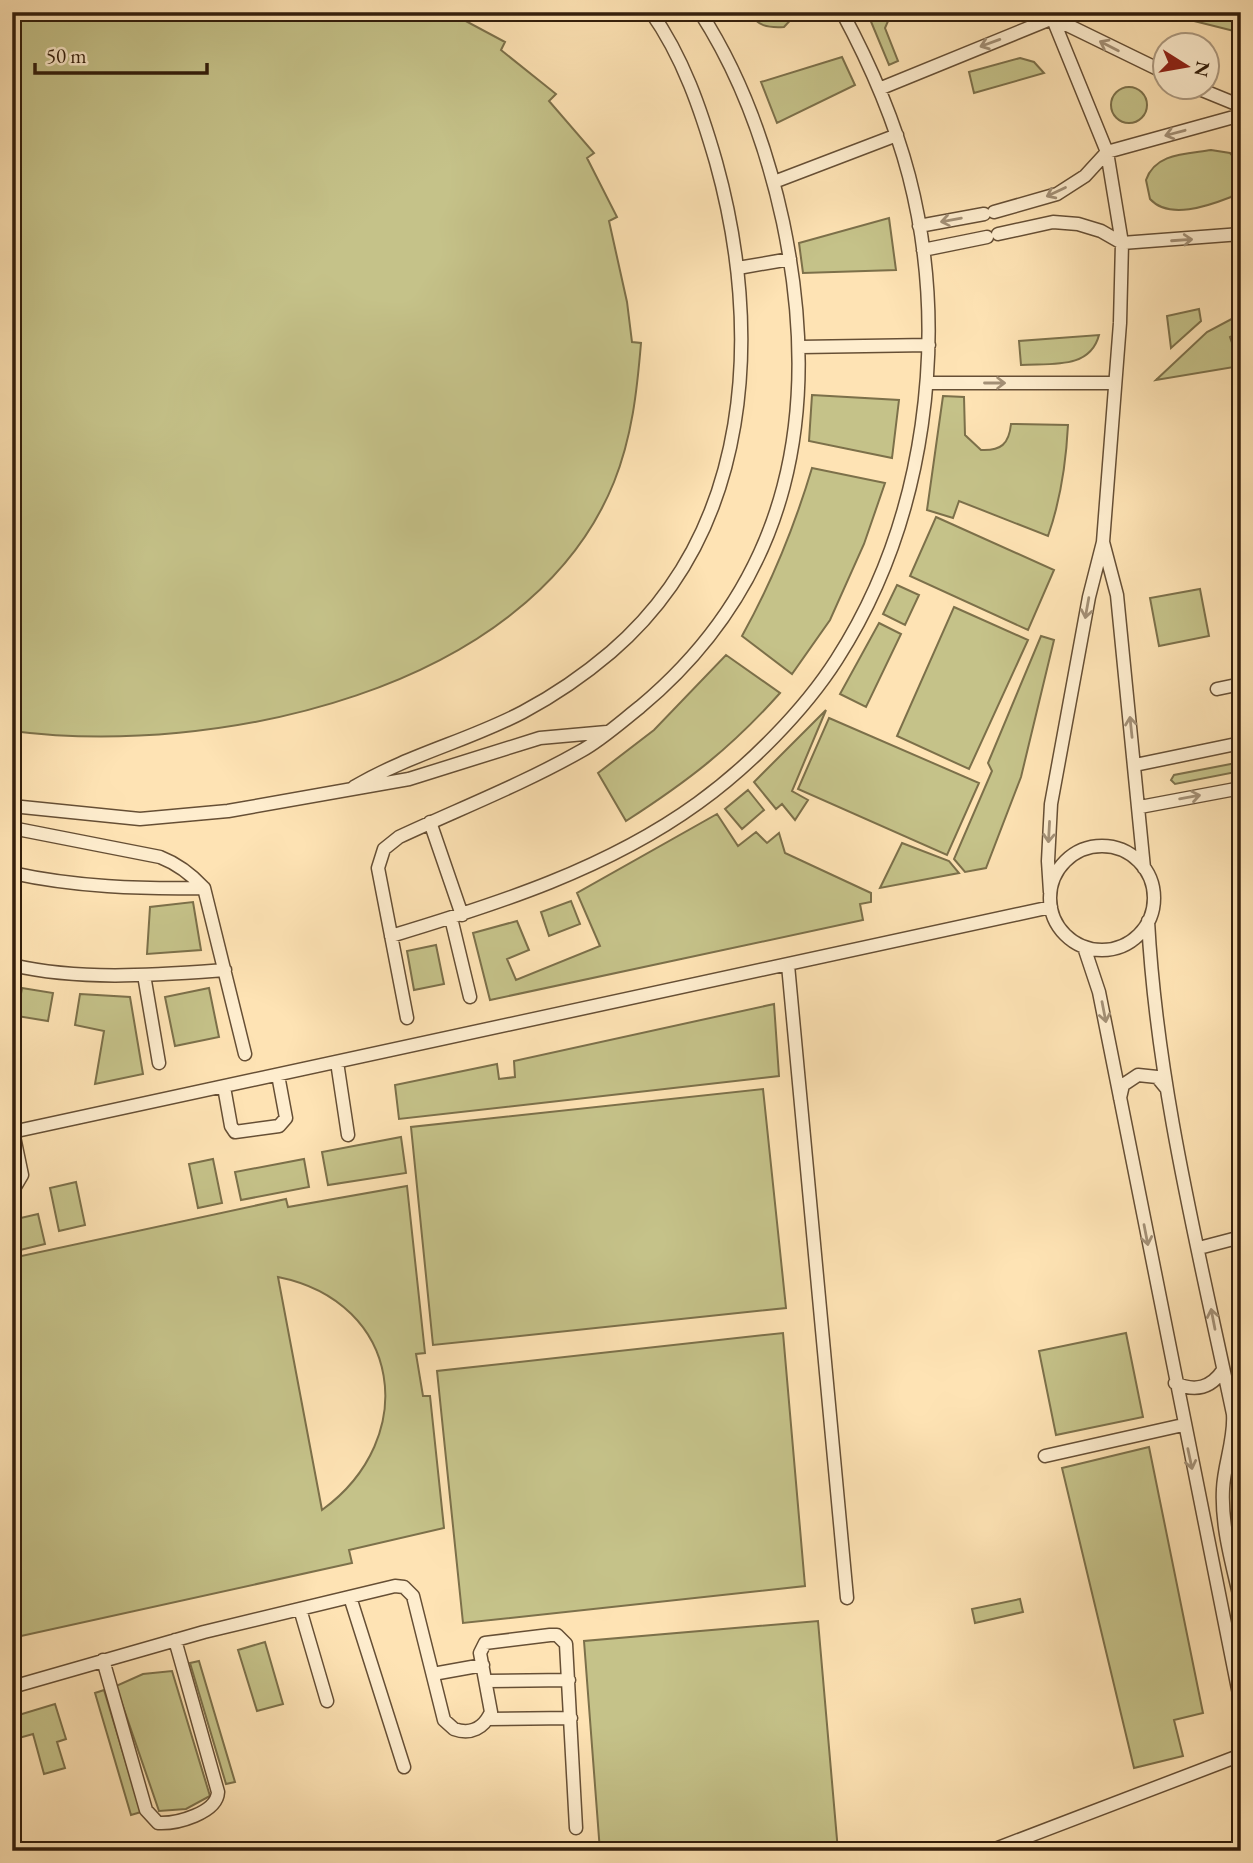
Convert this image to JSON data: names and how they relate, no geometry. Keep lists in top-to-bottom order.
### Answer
{
  "scale_bar": "50 m",
  "north": "right"
}
